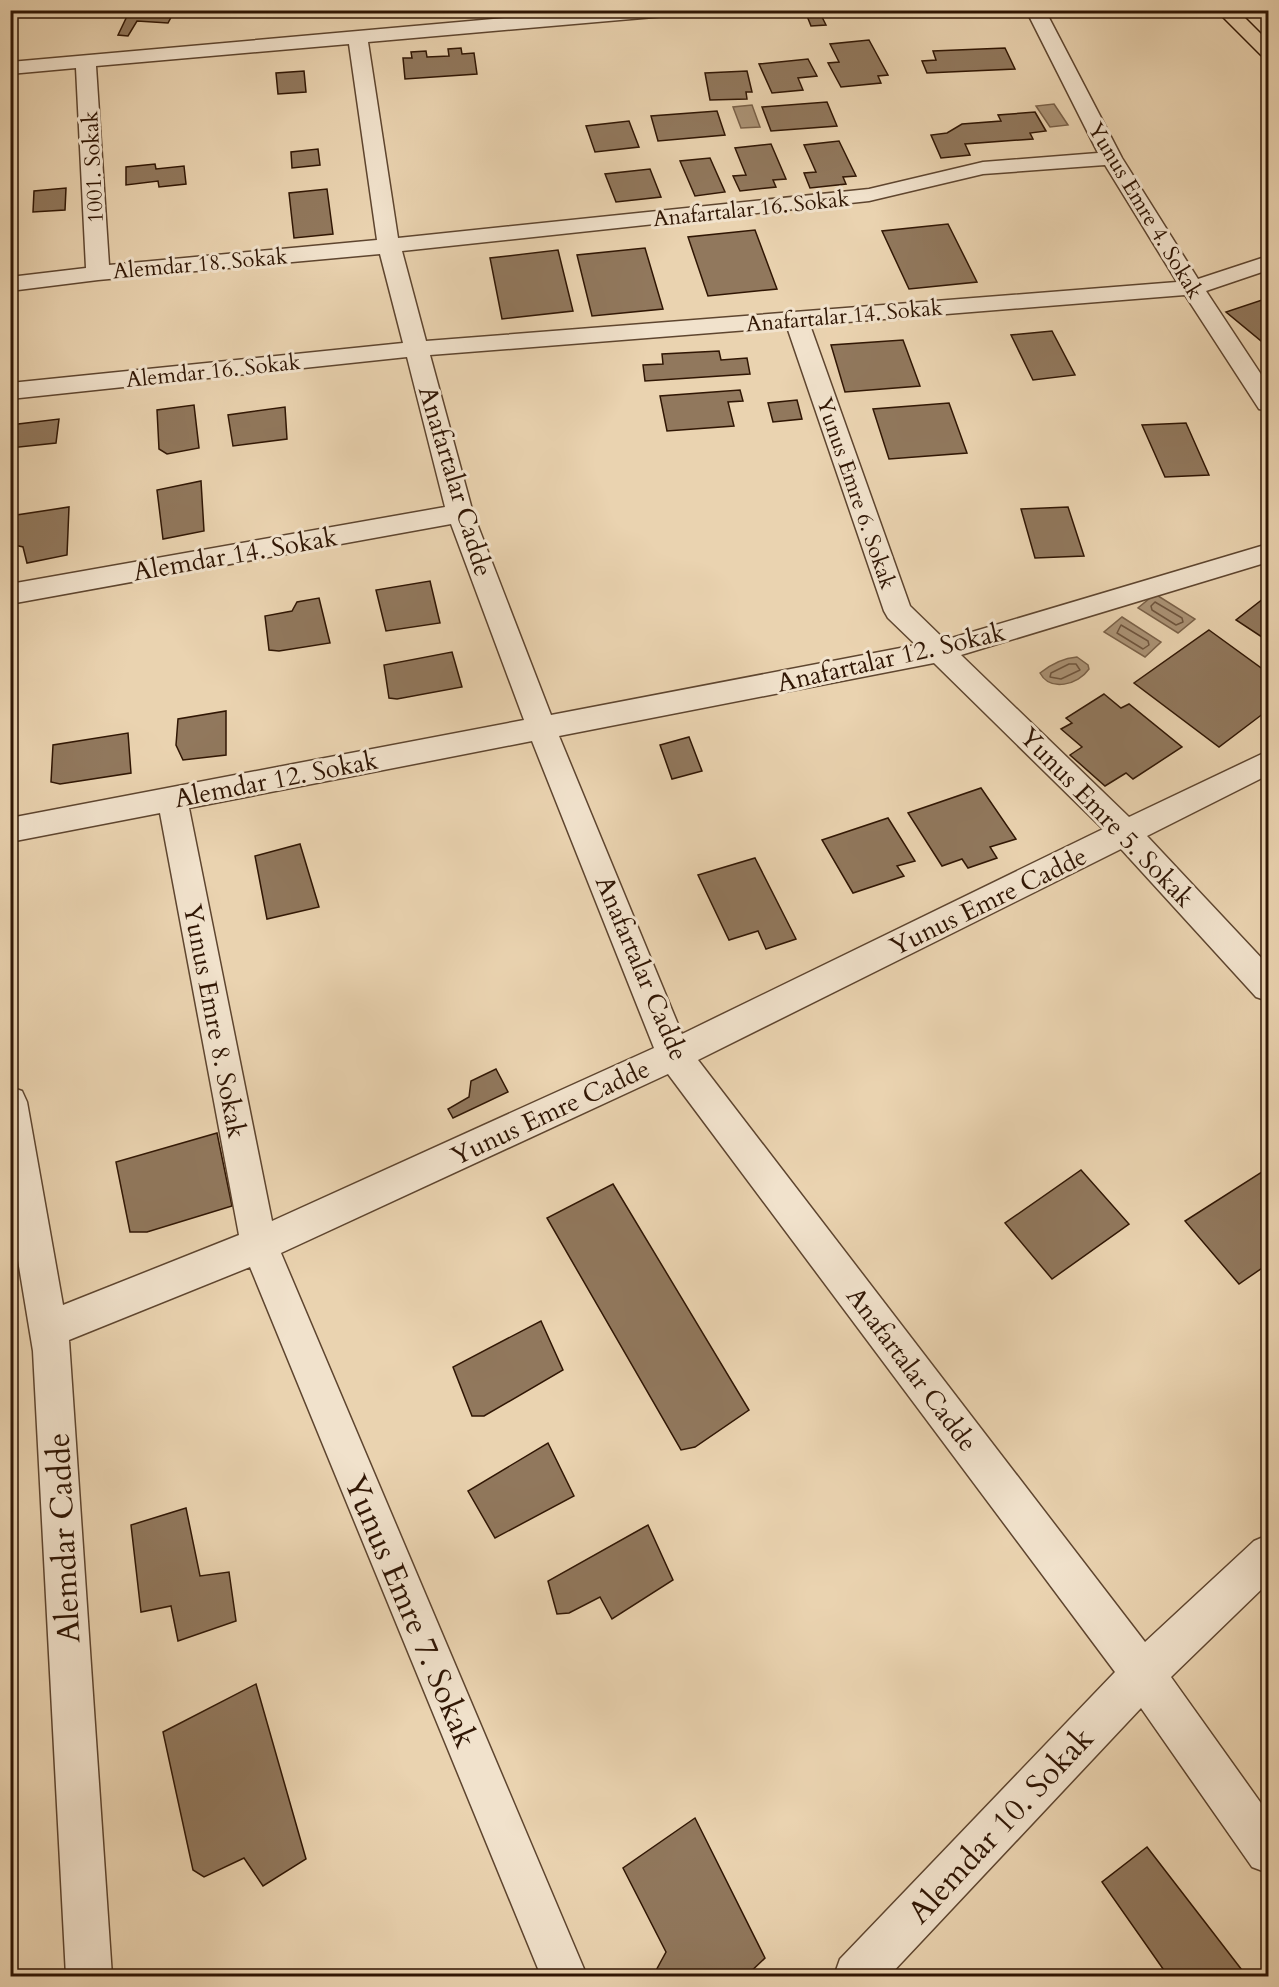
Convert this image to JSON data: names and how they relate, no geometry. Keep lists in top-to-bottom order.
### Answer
{
  "streets": {
    "street": [
      "1001. Sokak",
      "Anafartalar 16. Sokak",
      "Yunus Emre 4. Sokak",
      "Alemdar 18. Sokak",
      "Anafartalar 14. Sokak",
      "Alemdar 16. Sokak",
      "Anafartalar Cadde",
      "Yunus Emre 6. Sokak",
      "Alemdar 14. Sokak",
      "Anafartalar 12. Sokak",
      "Alemdar 12. Sokak",
      "Yunus Emre 5. Sokak",
      "Yunus Emre Cadde",
      "Yunus Emre 8. Sokak",
      "Alemdar Cadde",
      "Yunus Emre 7. Sokak",
      "Alemdar 10. Sokak"
    ]
  },
  "crossings": [
    ["1001. Sokak", "Alemdar 18. Sokak"],
    ["Anafartalar 16. Sokak", "Yunus Emre 4. Sokak"],
    ["Anafartalar 16. Sokak", "Alemdar 18. Sokak"],
    ["Anafartalar 16. Sokak", "Anafartalar Cadde"],
    ["Yunus Emre 4. Sokak", "Anafartalar 14. Sokak"],
    ["Alemdar 18. Sokak", "Anafartalar Cadde"],
    ["Anafartalar 14. Sokak", "Alemdar 16. Sokak"],
    ["Anafartalar 14. Sokak", "Anafartalar Cadde"],
    ["Anafartalar 14. Sokak", "Yunus Emre 6. Sokak"],
    ["Alemdar 16. Sokak", "Anafartalar Cadde"],
    ["Anafartalar Cadde", "Alemdar 14. Sokak"],
    ["Anafartalar Cadde", "Anafartalar 12. Sokak"],
    ["Anafartalar Cadde", "Alemdar 12. Sokak"],
    ["Anafartalar Cadde", "Yunus Emre Cadde"],
    ["Anafartalar Cadde", "Alemdar 10. Sokak"],
    ["Yunus Emre 6. Sokak", "Anafartalar 12. Sokak"],
    ["Yunus Emre 6. Sokak", "Yunus Emre 5. Sokak"],
    ["Anafartalar 12. Sokak", "Alemdar 12. Sokak"],
    ["Anafartalar 12. Sokak", "Yunus Emre 5. Sokak"],
    ["Alemdar 12. Sokak", "Yunus Emre 8. Sokak"],
    ["Yunus Emre 5. Sokak", "Yunus Emre Cadde"],
    ["Yunus Emre Cadde", "Yunus Emre 8. Sokak"],
    ["Yunus Emre Cadde", "Alemdar Cadde"],
    ["Yunus Emre Cadde", "Yunus Emre 7. Sokak"],
    ["Yunus Emre 8. Sokak", "Yunus Emre 7. Sokak"]
  ]
}
